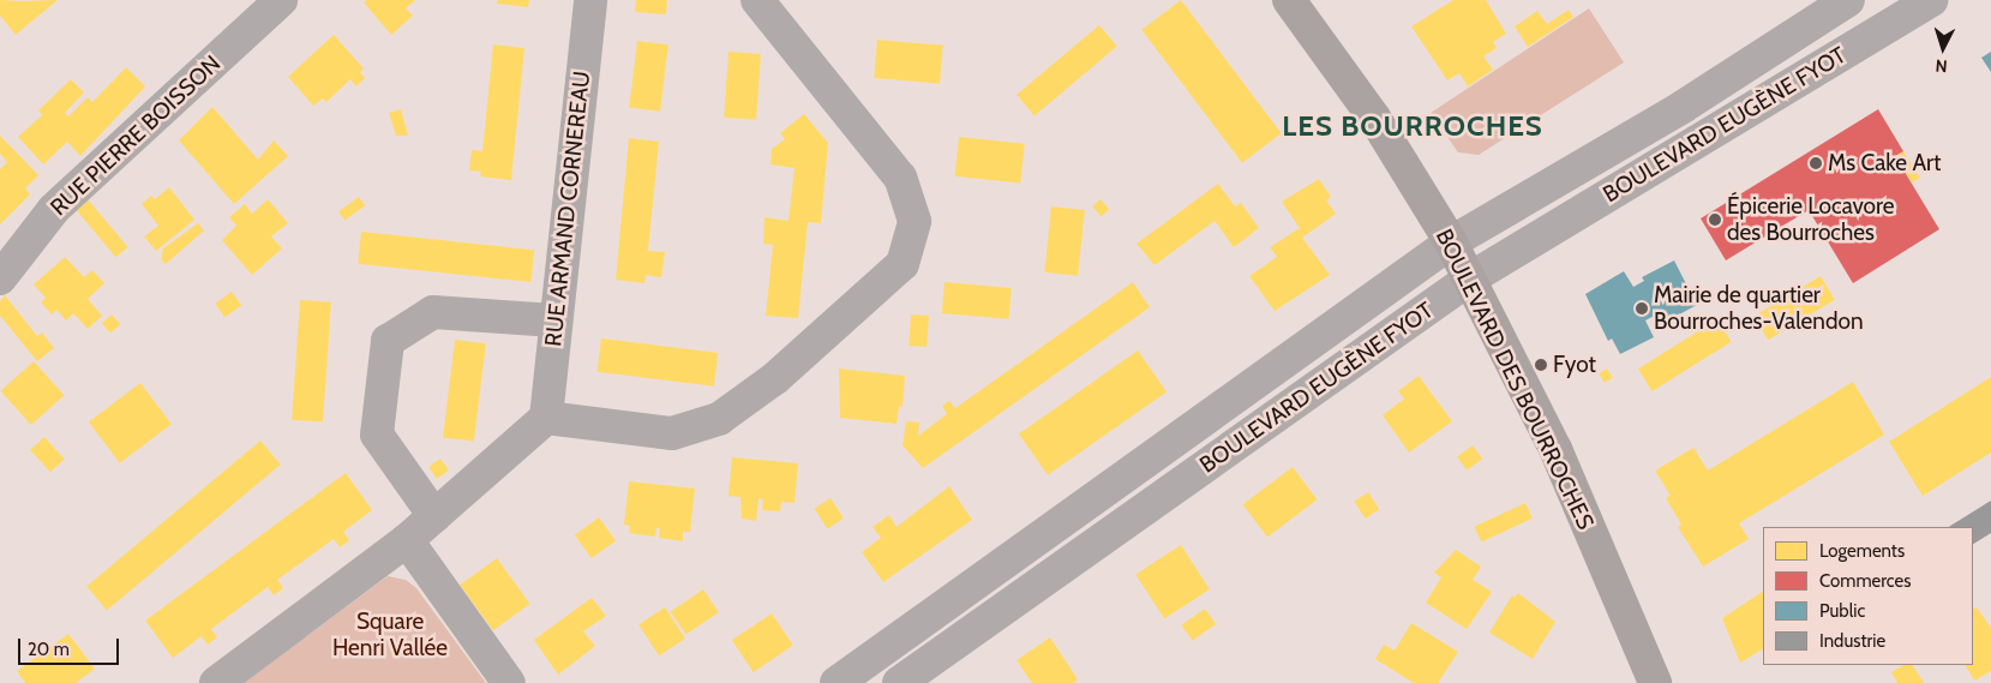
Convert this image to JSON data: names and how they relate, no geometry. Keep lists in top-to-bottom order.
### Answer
{
  "streets": {
    "main road": ["BOULEVARD DES BOURROCHES"],
    "street": ["BOULEVARD EUGÈNE FYOT", "RUE PIERRE BOISSON", "RUE ARMAND CORNEREAU"]
  },
  "crossings": [
    ["BOULEVARD EUGÈNE FYOT", "BOULEVARD DES BOURROCHES"]
  ],
  "districts": ["LES BOURROCHES"],
  "parks": ["Square Henri Vallée"],
  "places": [
    "Ms Cake Art",
    "Épicerie Locavore des Bourroches",
    "Mairie de quartier Bourroches-Valendon",
    "Fyot"
  ],
  "legend": [
    "Logements",
    "Commerces",
    "Public",
    "Industrie"
  ],
  "scale_bar": "20 m",
  "north": "bottom"
}
